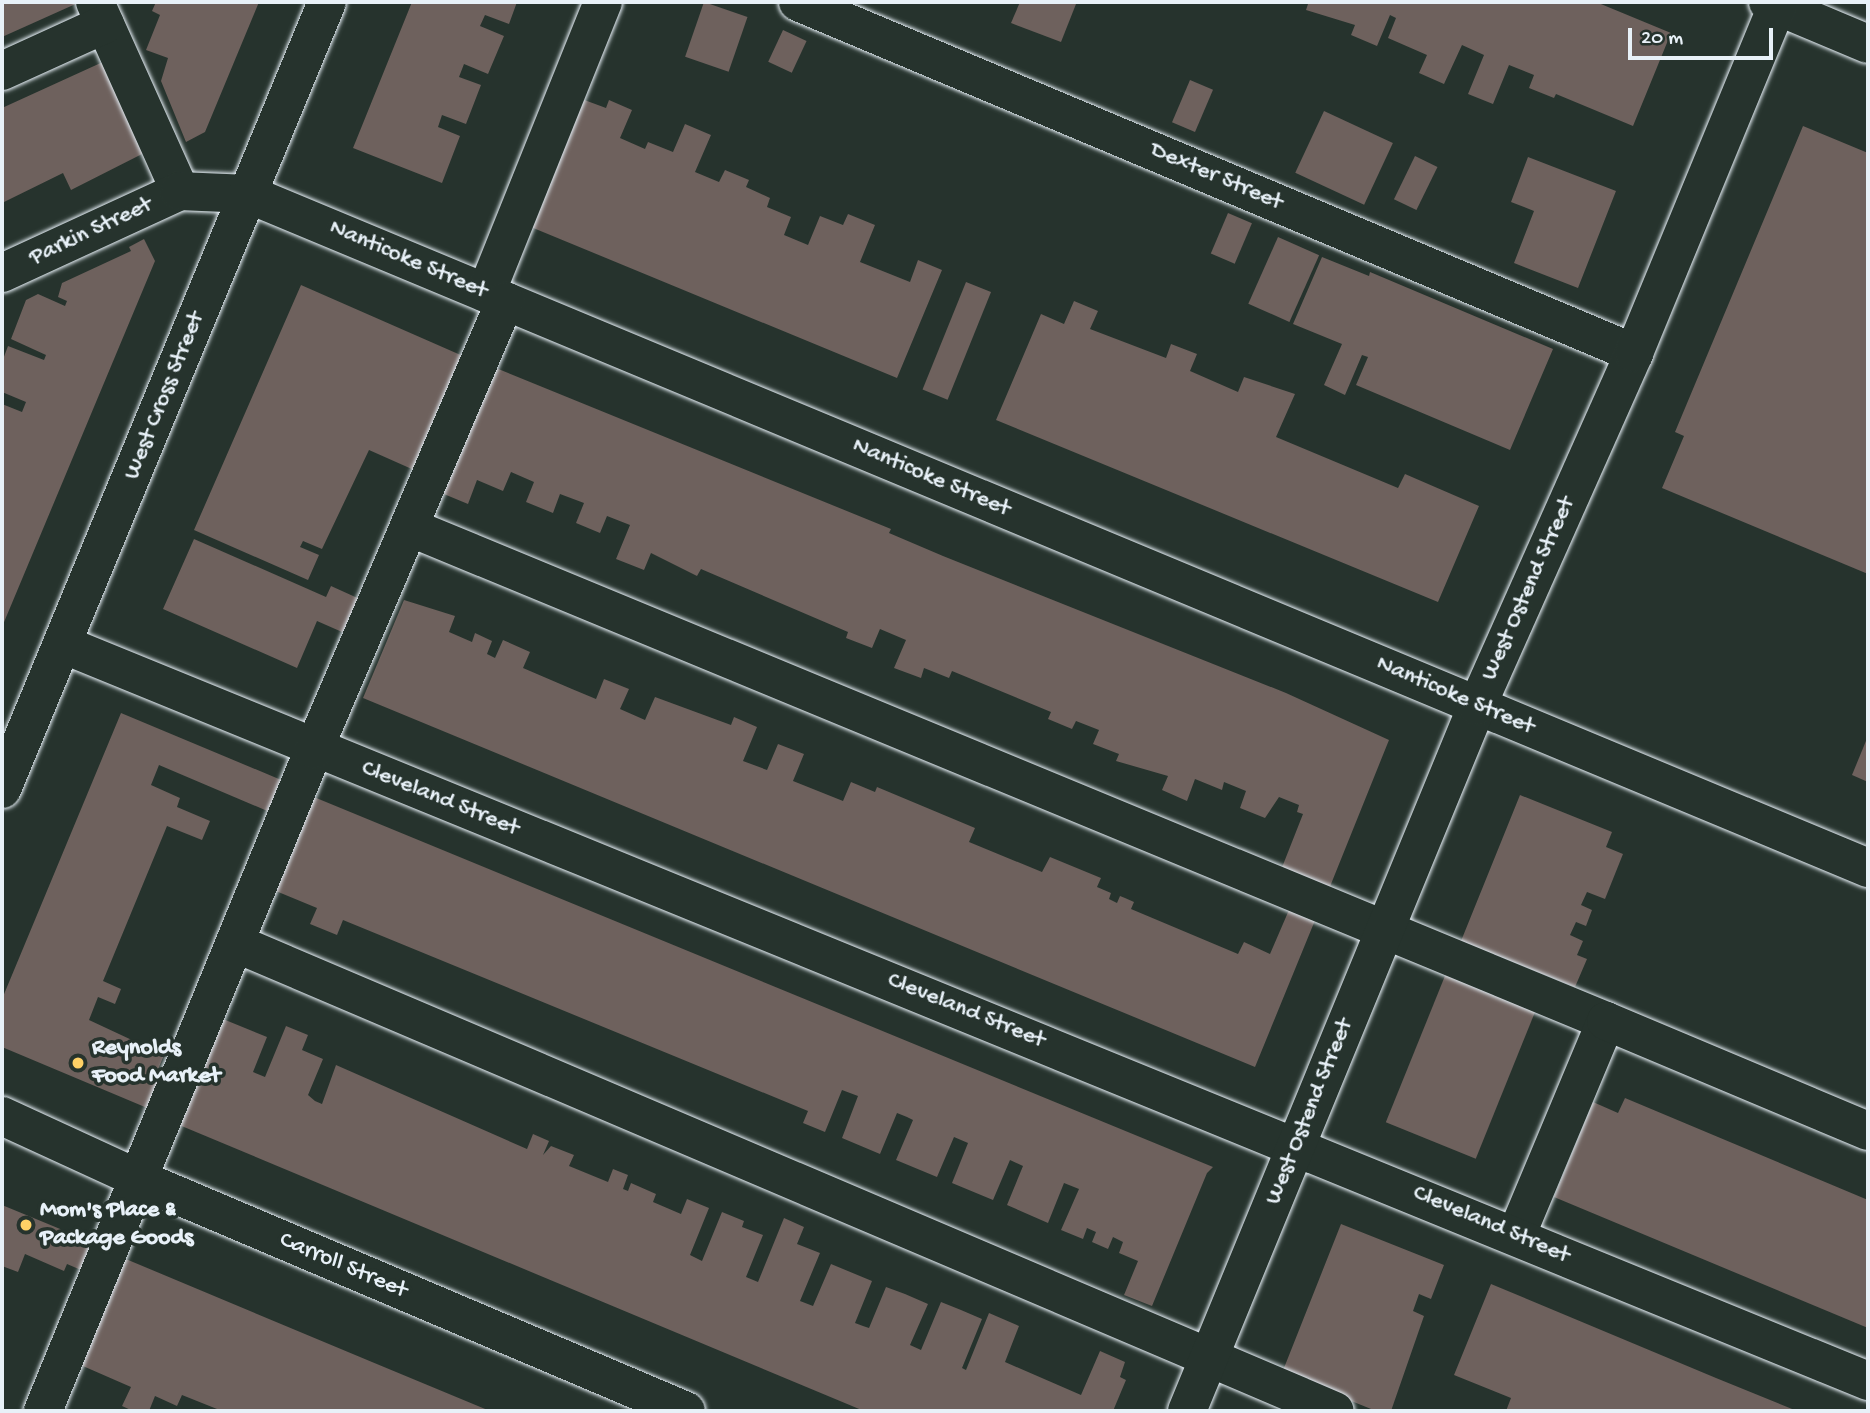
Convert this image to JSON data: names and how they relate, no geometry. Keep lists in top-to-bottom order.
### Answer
{
  "streets": {
    "street": [
      "Dexter Street",
      "Parkin Street",
      "Nanticoke Street",
      "West Cross Street",
      "West Ostend Street",
      "Cleveland Street",
      "Carroll Street"
    ]
  },
  "crossings": [
    ["Dexter Street", "West Ostend Street"],
    ["Parkin Street", "Nanticoke Street"],
    ["Nanticoke Street", "West Cross Street"],
    ["Nanticoke Street", "West Ostend Street"],
    ["West Cross Street", "Cleveland Street"],
    ["West Ostend Street", "Cleveland Street"]
  ],
  "places": ["Reynolds Food Market", "Mom's Place & Package Goods"],
  "scale_bar": "20 m"
}
